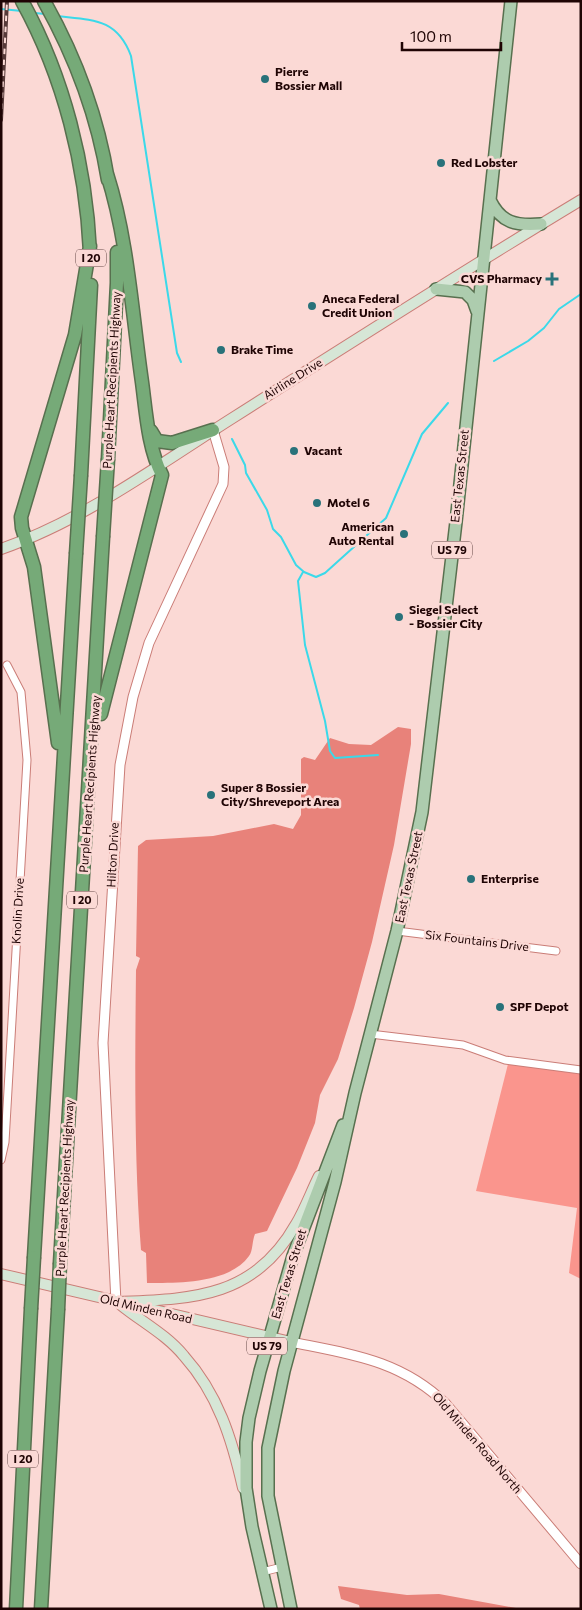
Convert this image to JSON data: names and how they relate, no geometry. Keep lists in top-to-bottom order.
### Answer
{
  "streets": {
    "highway": ["I 20", "Purple Heart Recipients Highway"],
    "main road": [
      "Airline Drive",
      "East Texas Street",
      "US 79",
      "Old Minden Road"
    ],
    "street": [
      "Hilton Drive",
      "Knolin Drive",
      "Six Fountains Drive",
      "Old Minden Road North"
    ]
  },
  "crossings": [
    ["Airline Drive", "East Texas Street"],
    ["Airline Drive", "Hilton Drive"],
    ["East Texas Street", "Six Fountains Drive"],
    ["East Texas Street", "Old Minden Road"],
    ["East Texas Street", "Old Minden Road North"],
    ["Hilton Drive", "Old Minden Road"],
    ["Old Minden Road", "Old Minden Road North"]
  ],
  "places": {
    "other": [
      "Pierre Bossier Mall",
      "Red Lobster",
      "Aneca Federal Credit Union",
      "Brake Time",
      "Vacant",
      "Motel 6",
      "American Auto Rental",
      "Siegel Select - Bossier City",
      "Super 8 Bossier City/Shreveport Area",
      "Enterprise",
      "SPF Depot"
    ],
    "health": ["CVS Pharmacy"]
  },
  "scale_bar": "100 m"
}
